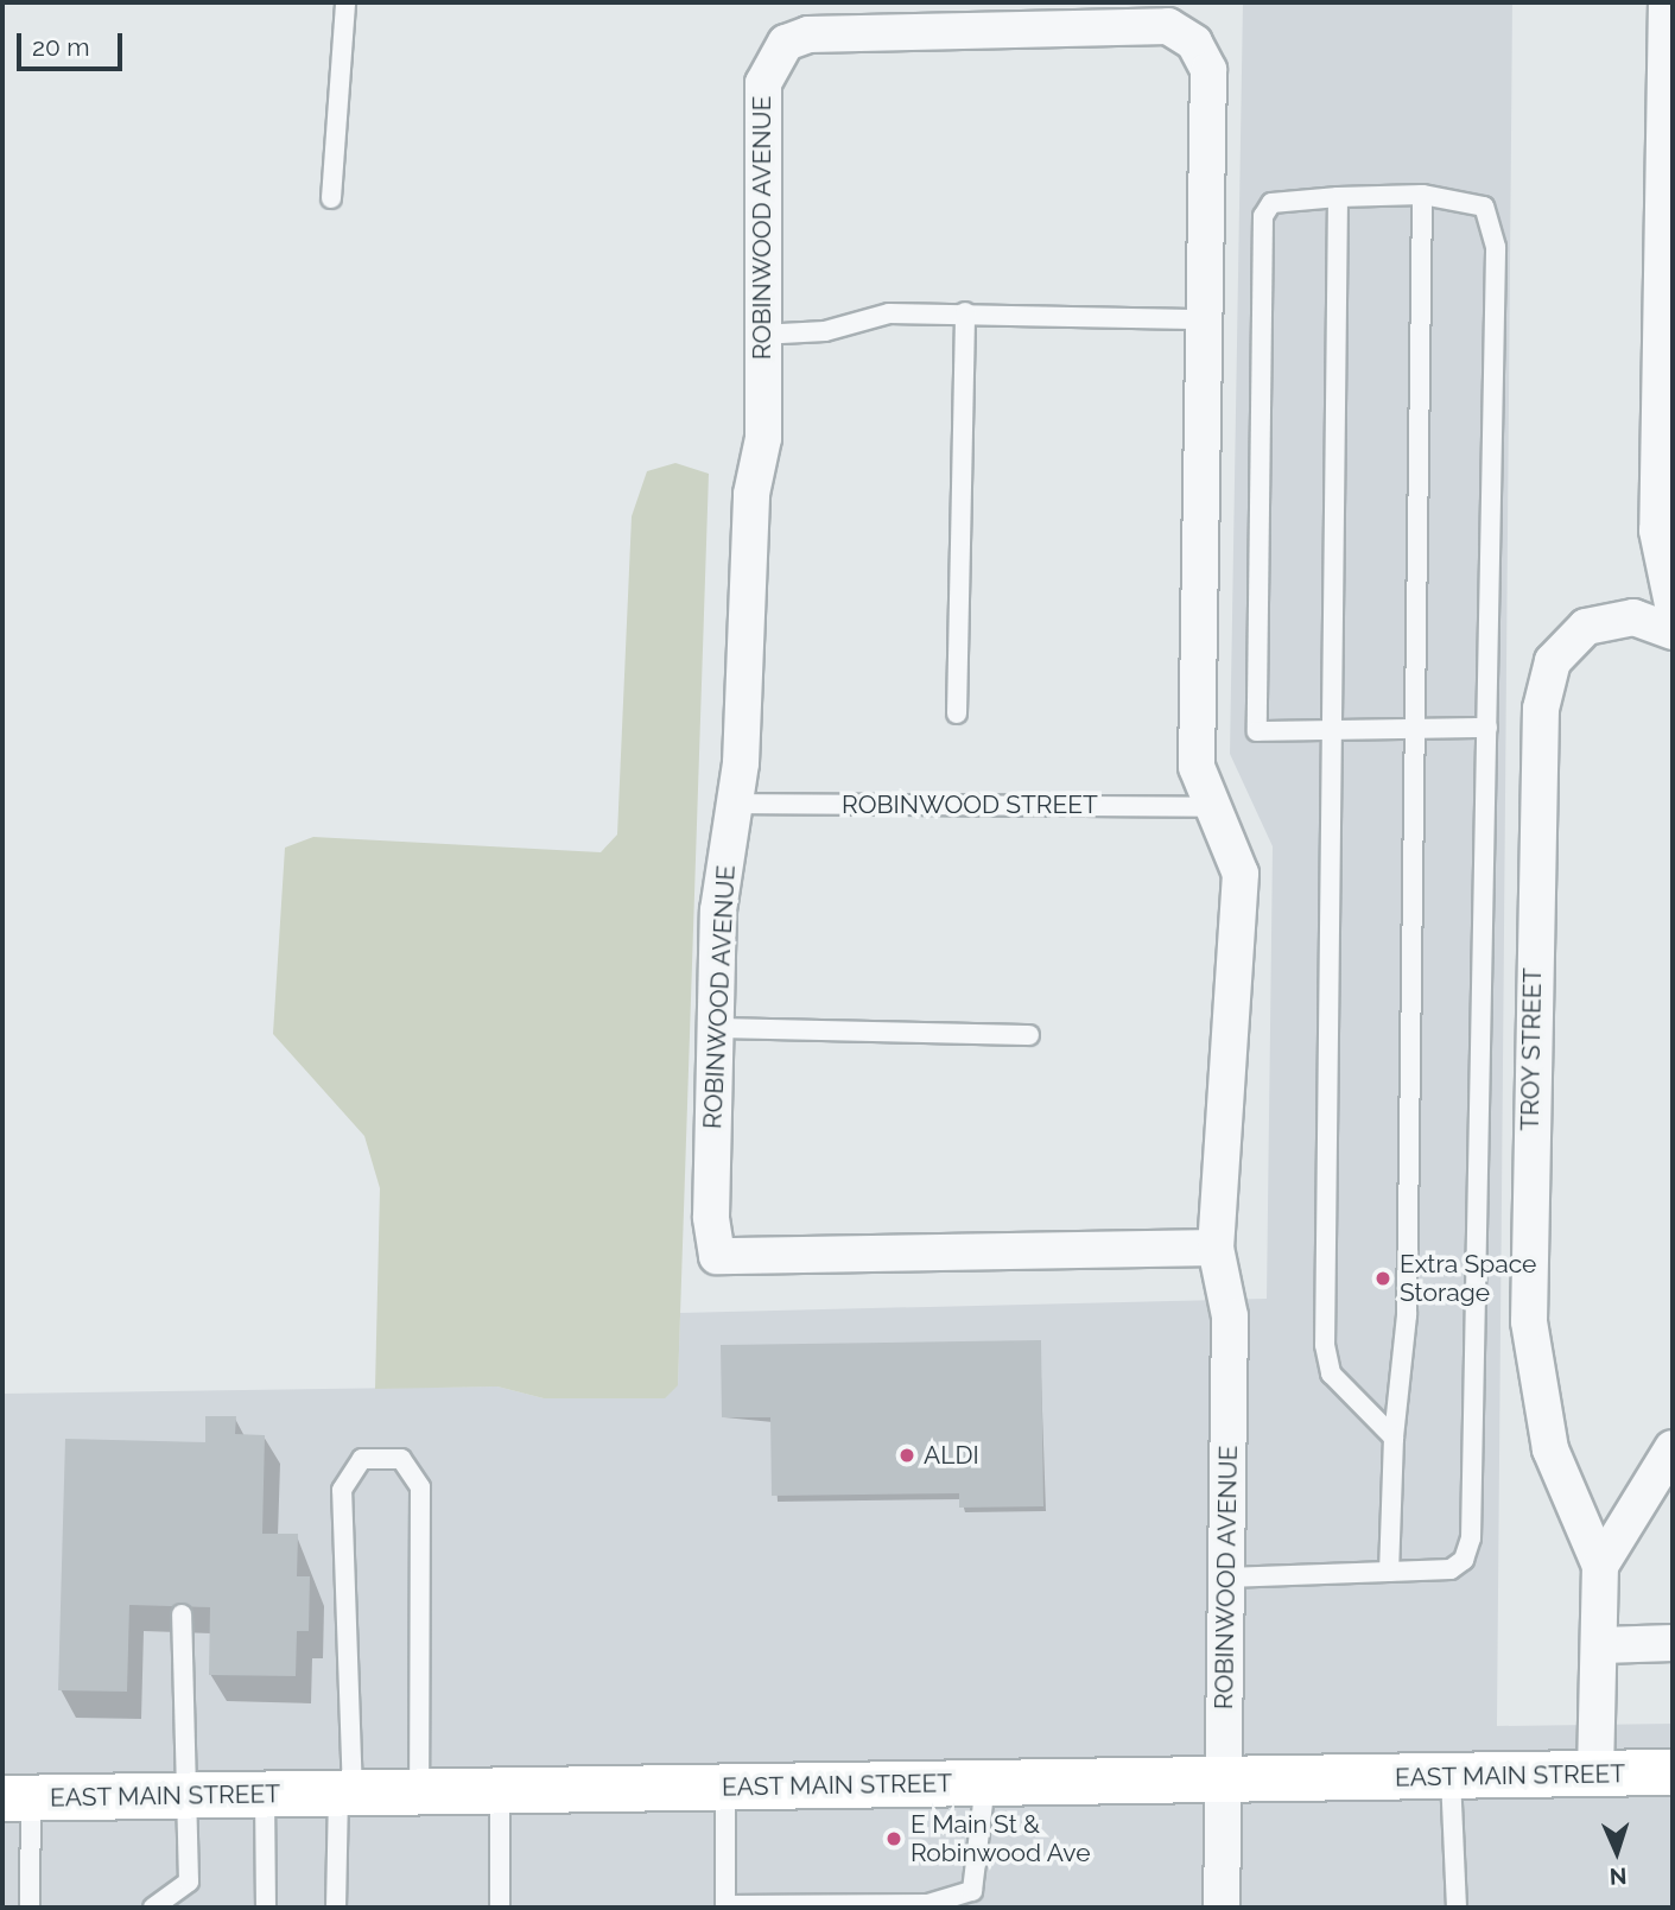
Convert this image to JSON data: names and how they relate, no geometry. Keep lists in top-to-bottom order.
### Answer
{
  "streets": {
    "main road": ["EAST MAIN STREET"],
    "street": ["ROBINWOOD AVENUE", "TROY STREET"],
    "lane": ["ROBINWOOD STREET"]
  },
  "crossings": [
    ["ROBINWOOD AVENUE", "ROBINWOOD STREET"],
    ["ROBINWOOD AVENUE", "EAST MAIN STREET"]
  ],
  "places": ["Extra Space Storage", "ALDI", "E Main St & Robinwood Ave"],
  "scale_bar": "20 m",
  "north": "bottom"
}
